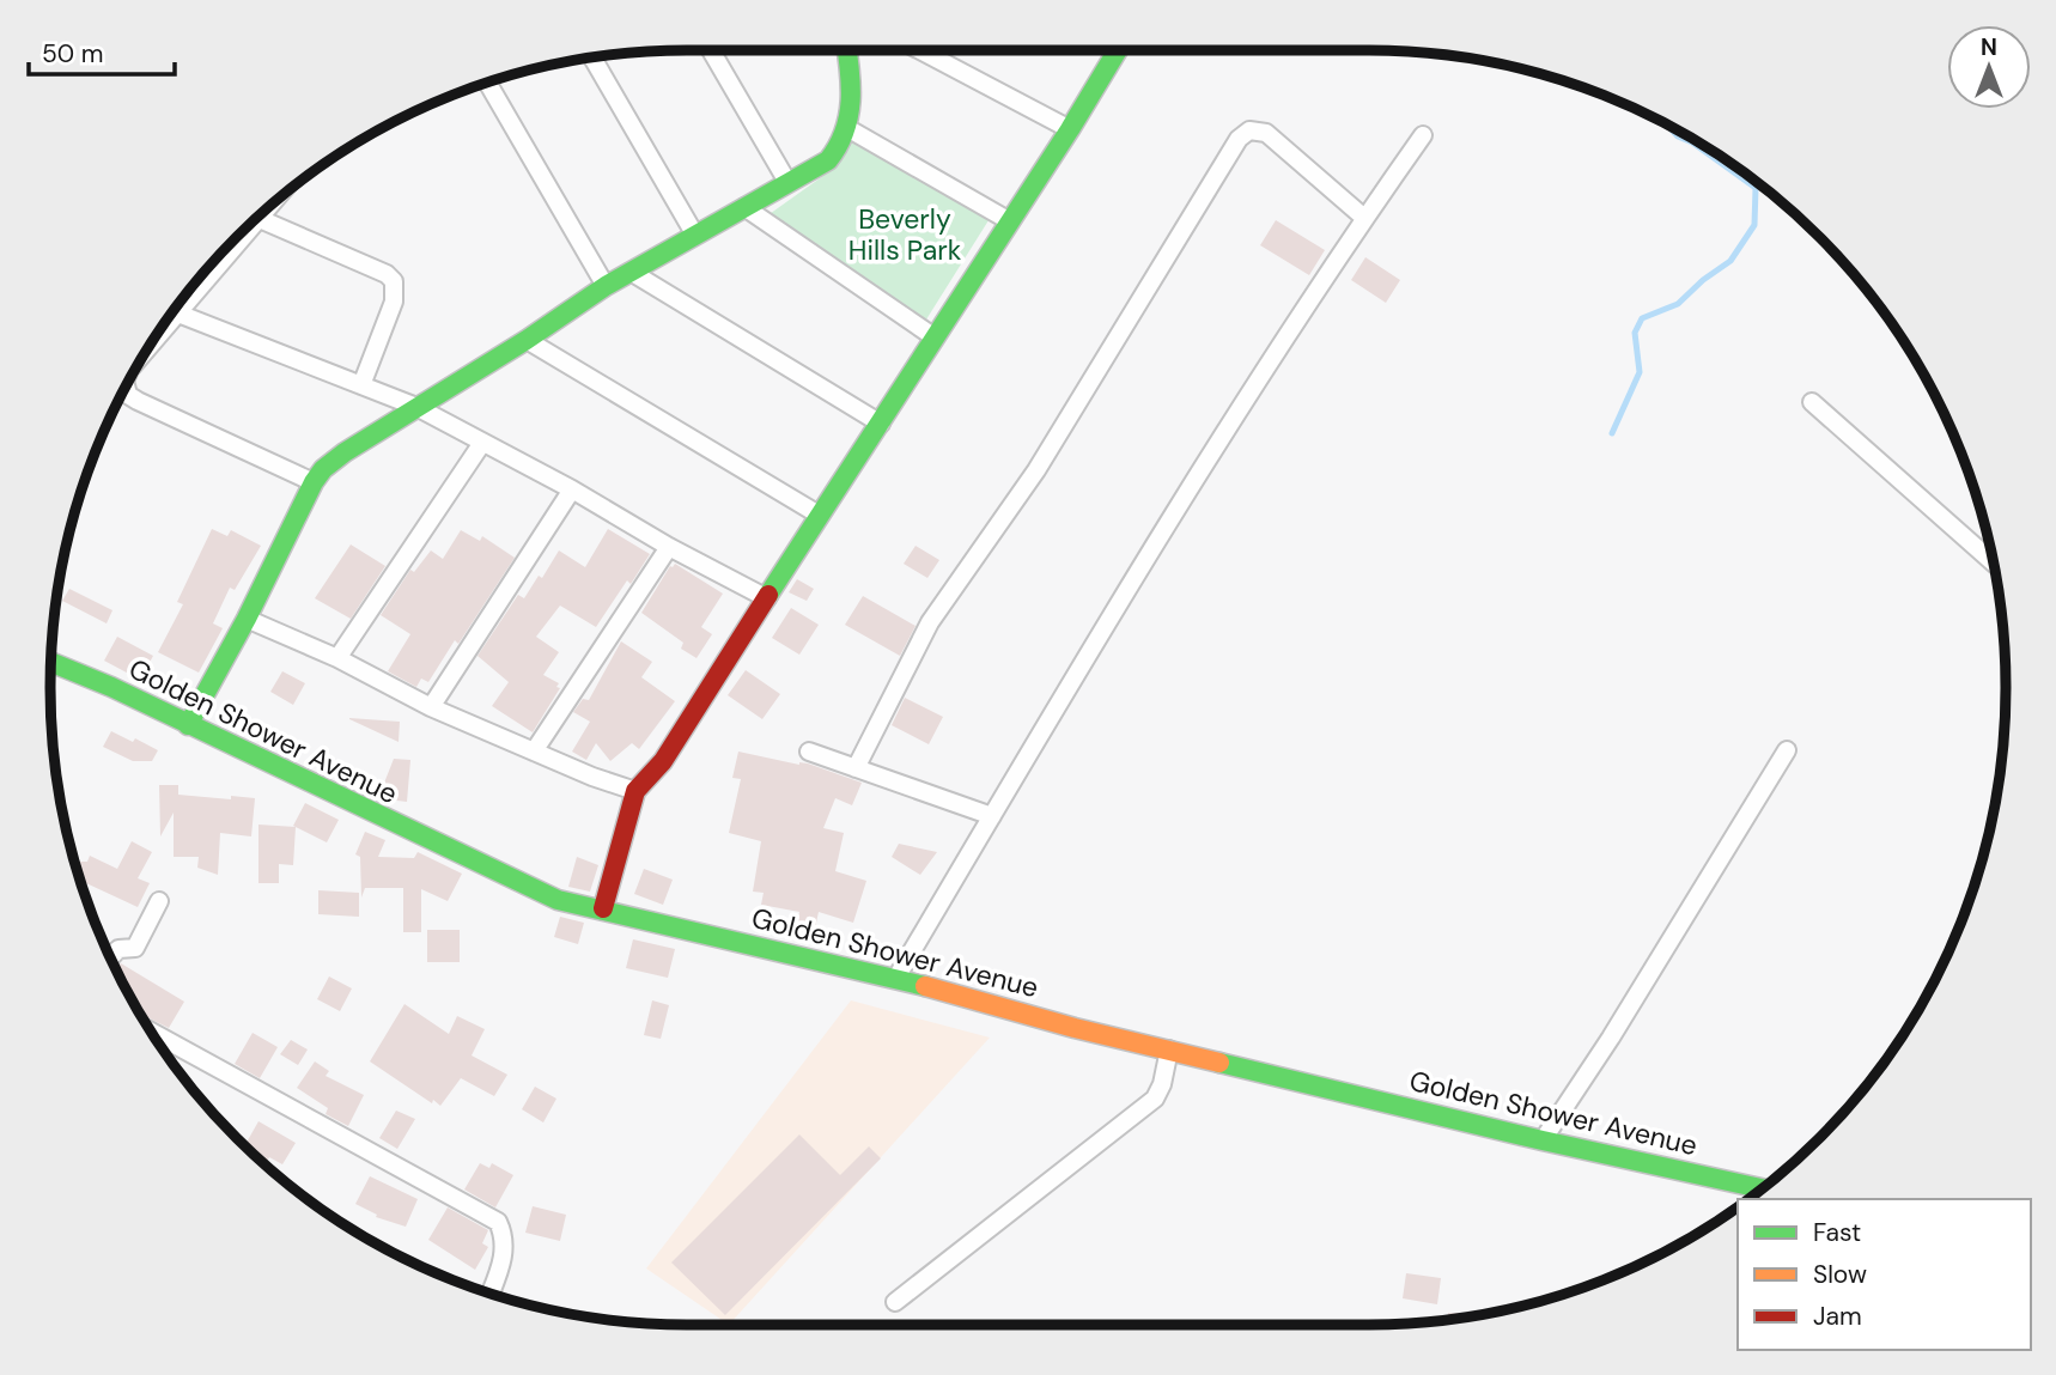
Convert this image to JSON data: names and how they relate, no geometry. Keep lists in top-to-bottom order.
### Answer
{
  "streets": {
    "street": ["Golden Shower Avenue"]
  },
  "parks": ["Beverly Hills Park"],
  "legend": ["Fast", "Slow", "Jam"],
  "scale_bar": "50 m",
  "north": "top"
}
